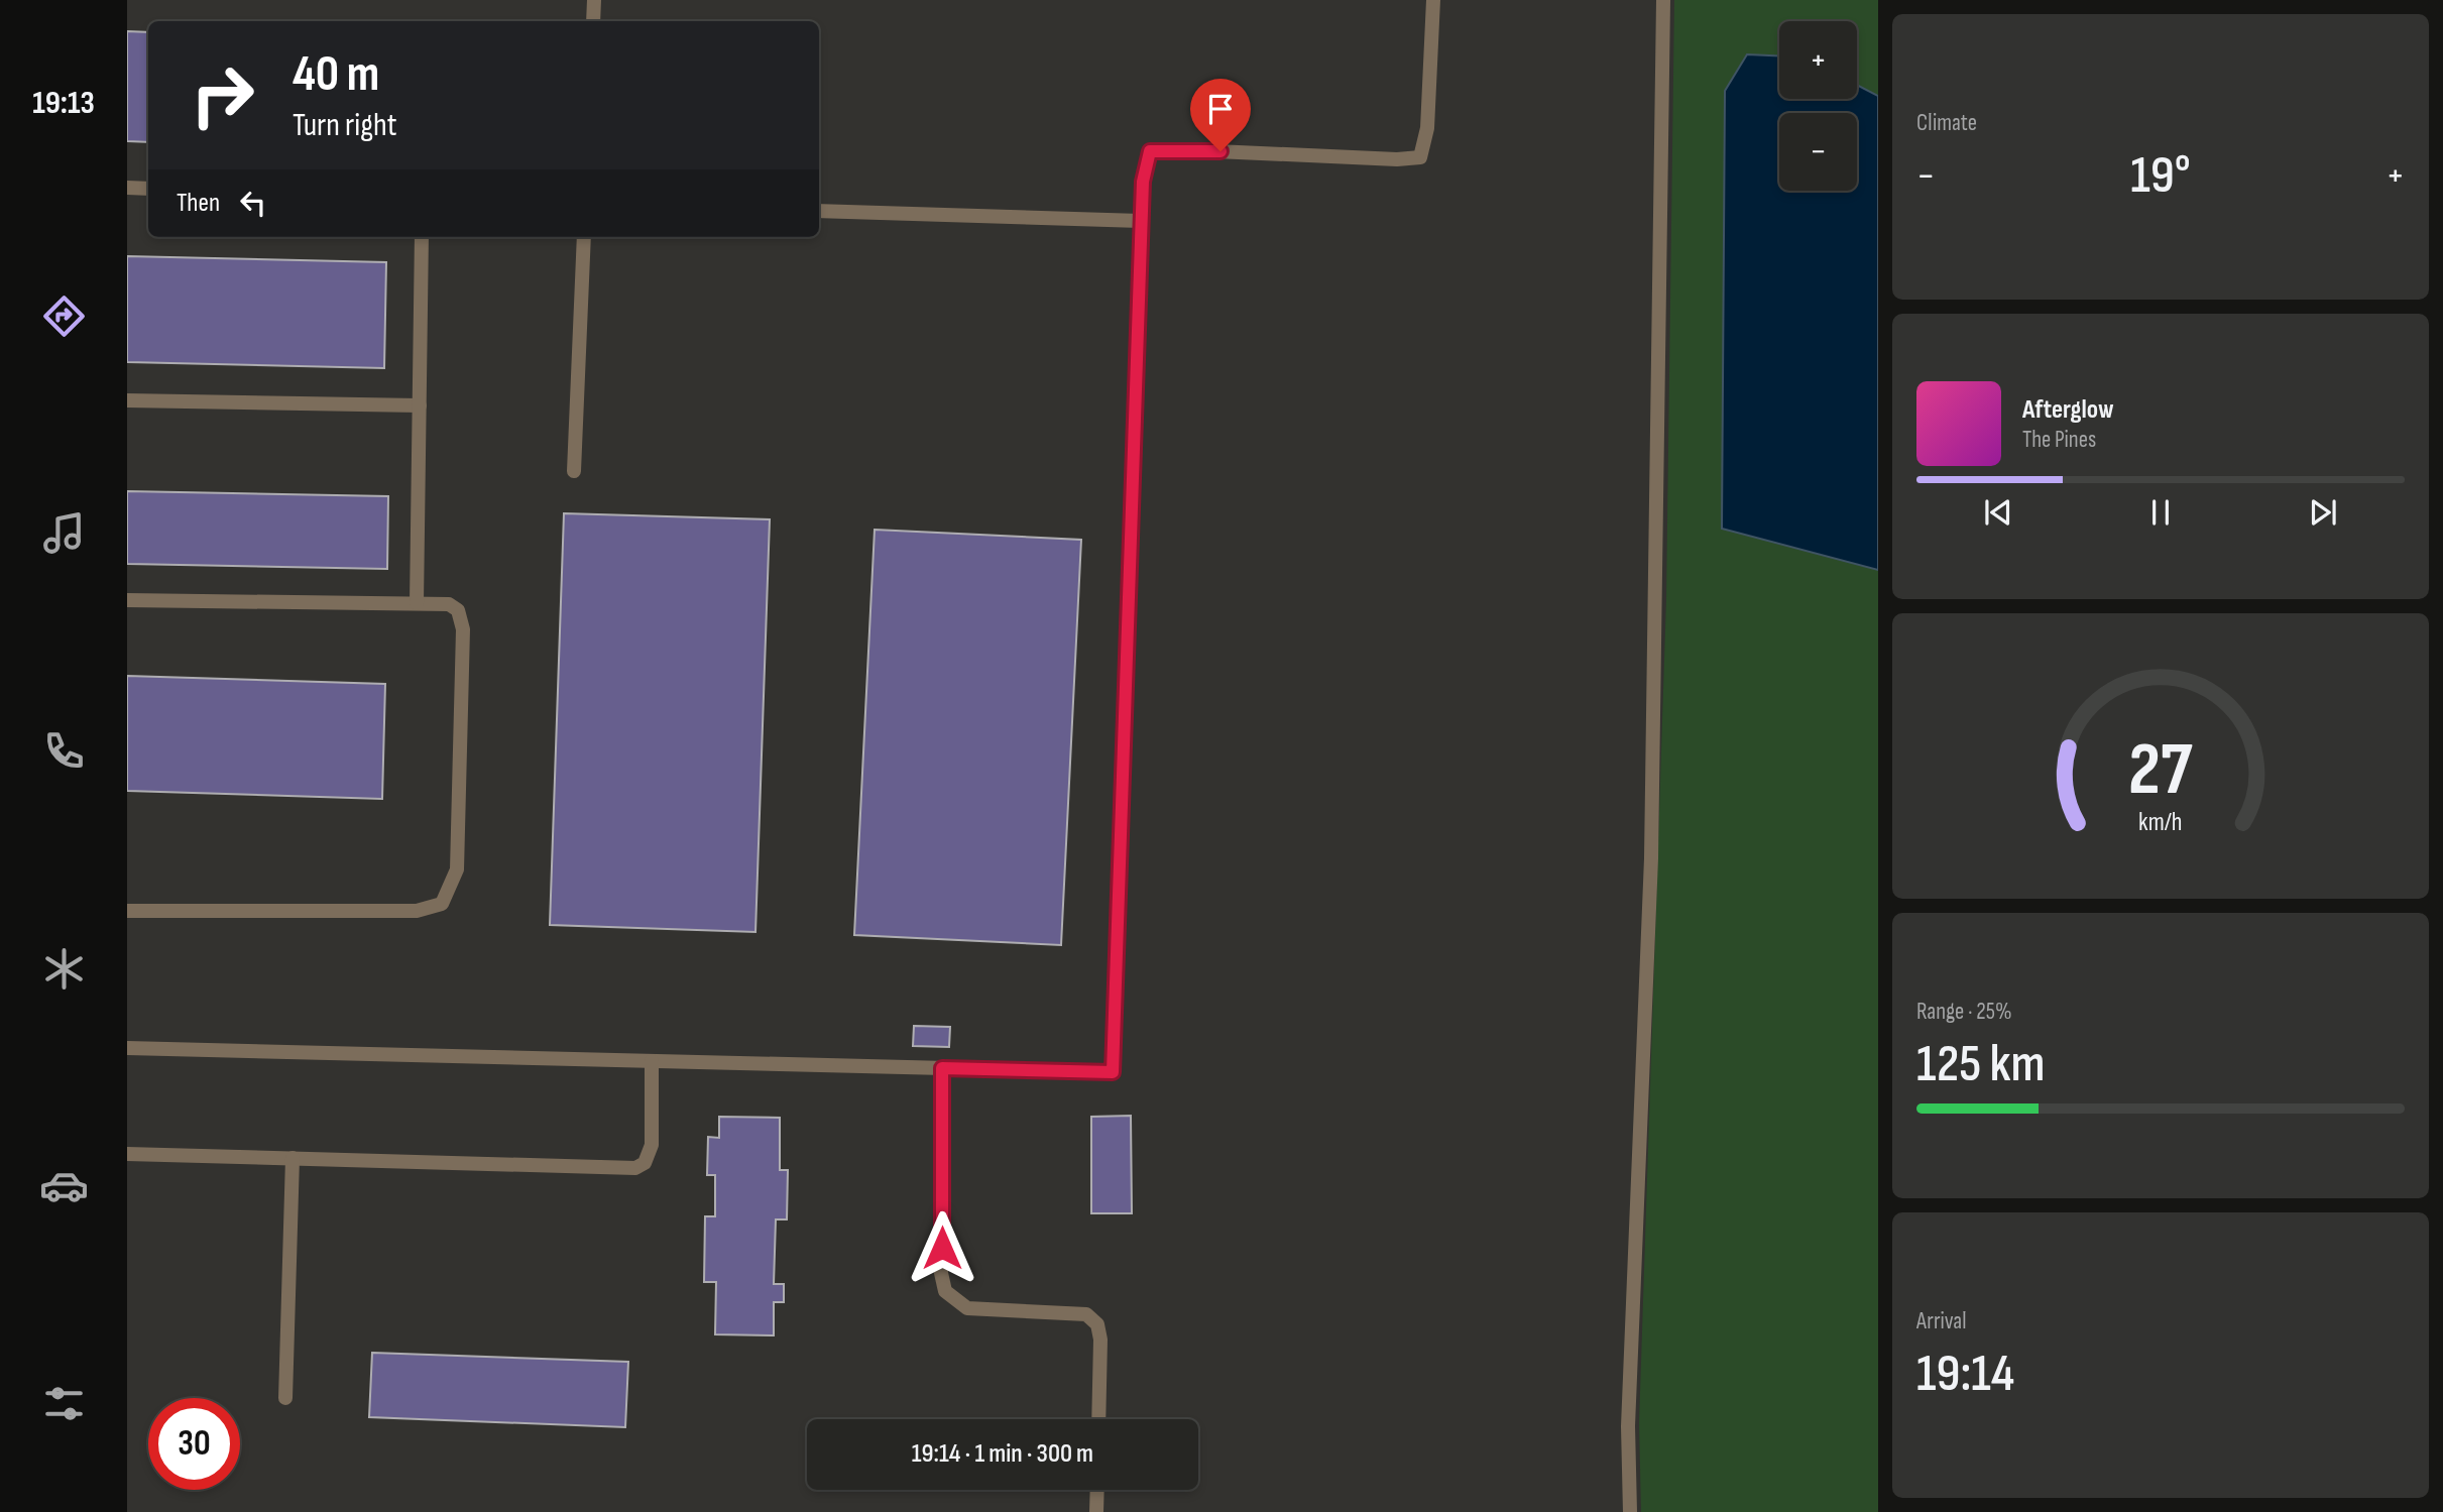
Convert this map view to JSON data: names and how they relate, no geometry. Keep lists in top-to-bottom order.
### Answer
{
  "page": {
    "tabs": "19:13",
    "tile": [
      "Climate",
      ["Range · 25%", "125 km"],
      ["Arrival", "19:14"]
    ],
    "map_buttons": ["+", "−"],
    "turn": ["40 m", "Turn right"],
    "heat": ["−", "19°", "+"],
    "then": "Then",
    "song": ["Afterglow", "The Pines"],
    "limit": "30",
    "trip": "19:14 · 1 min · 300 m",
    "gauge": ["27", "km/h"]
  }
}
